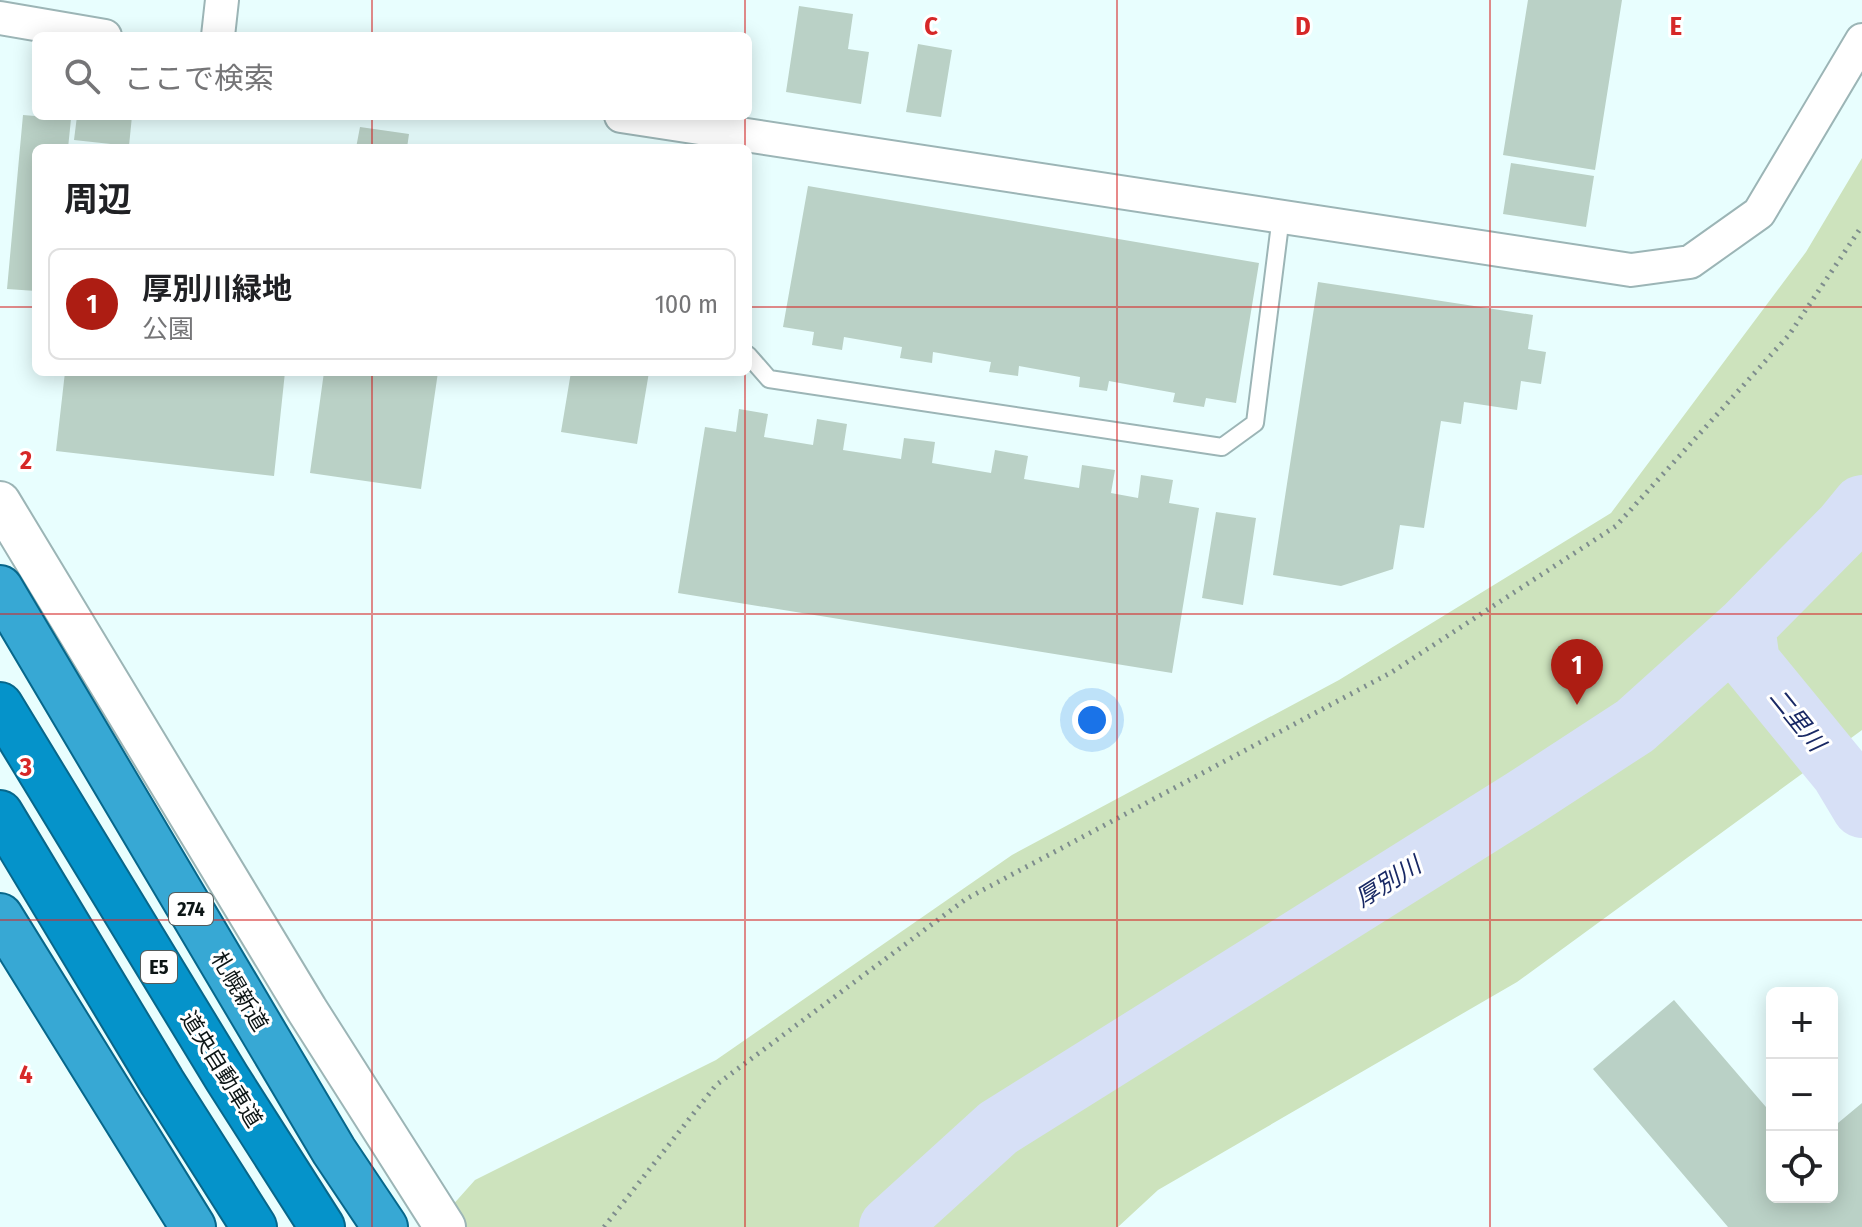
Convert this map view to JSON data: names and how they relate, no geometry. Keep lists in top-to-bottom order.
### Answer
{
  "streets": {
    "highway": [
      "274",
      "E5",
      "札幌新道",
      "道央自動車道"
    ]
  },
  "water": ["二里川", "厚別川"],
  "page": {
    "search": "ここで検索",
    "heading": "周辺",
    "list": [
      {
        "mark": "1",
        "name": "厚別川緑地",
        "note": "公園",
        "value": "100 m"
      }
    ],
    "pins": "1",
    "map_buttons": ["+", "−"]
  },
  "grid": {
    "columns": ["C", "D", "E"],
    "rows": ["2", "3", "4"]
  }
}
